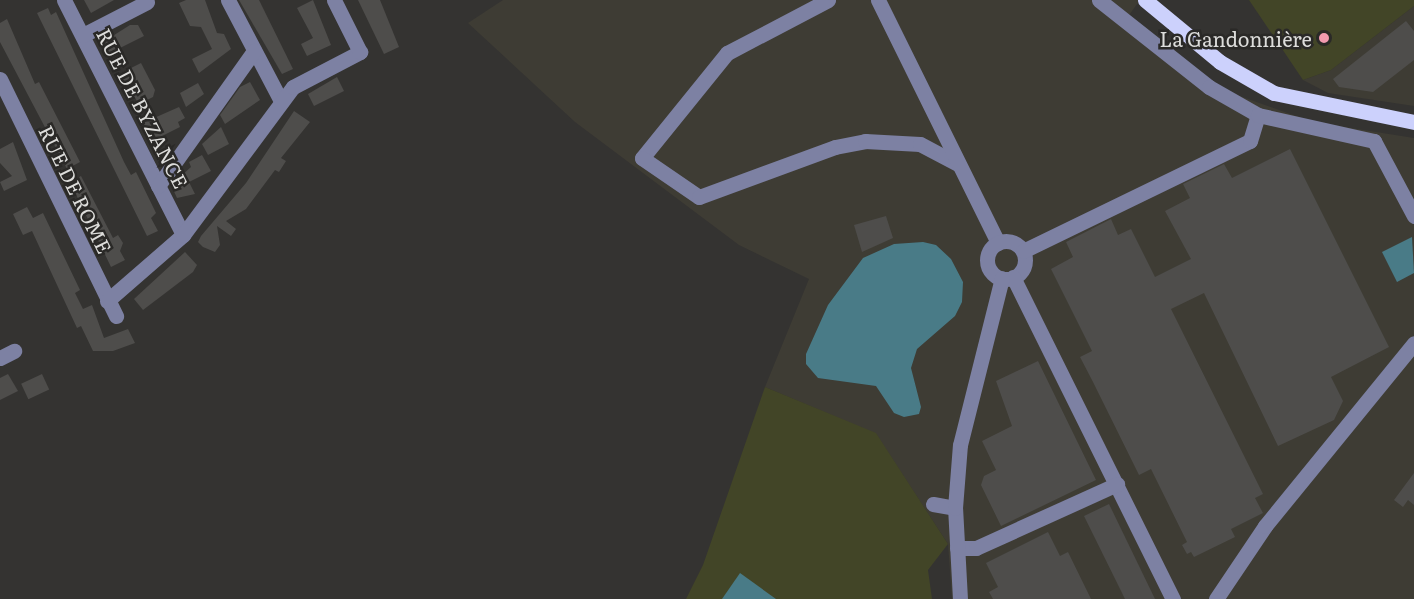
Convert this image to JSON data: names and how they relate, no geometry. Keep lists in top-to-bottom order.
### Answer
{
  "streets": {
    "street": ["RUE DE BYZANCE", "RUE DE ROME"]
  },
  "places": ["La Gandonnière"]
}
